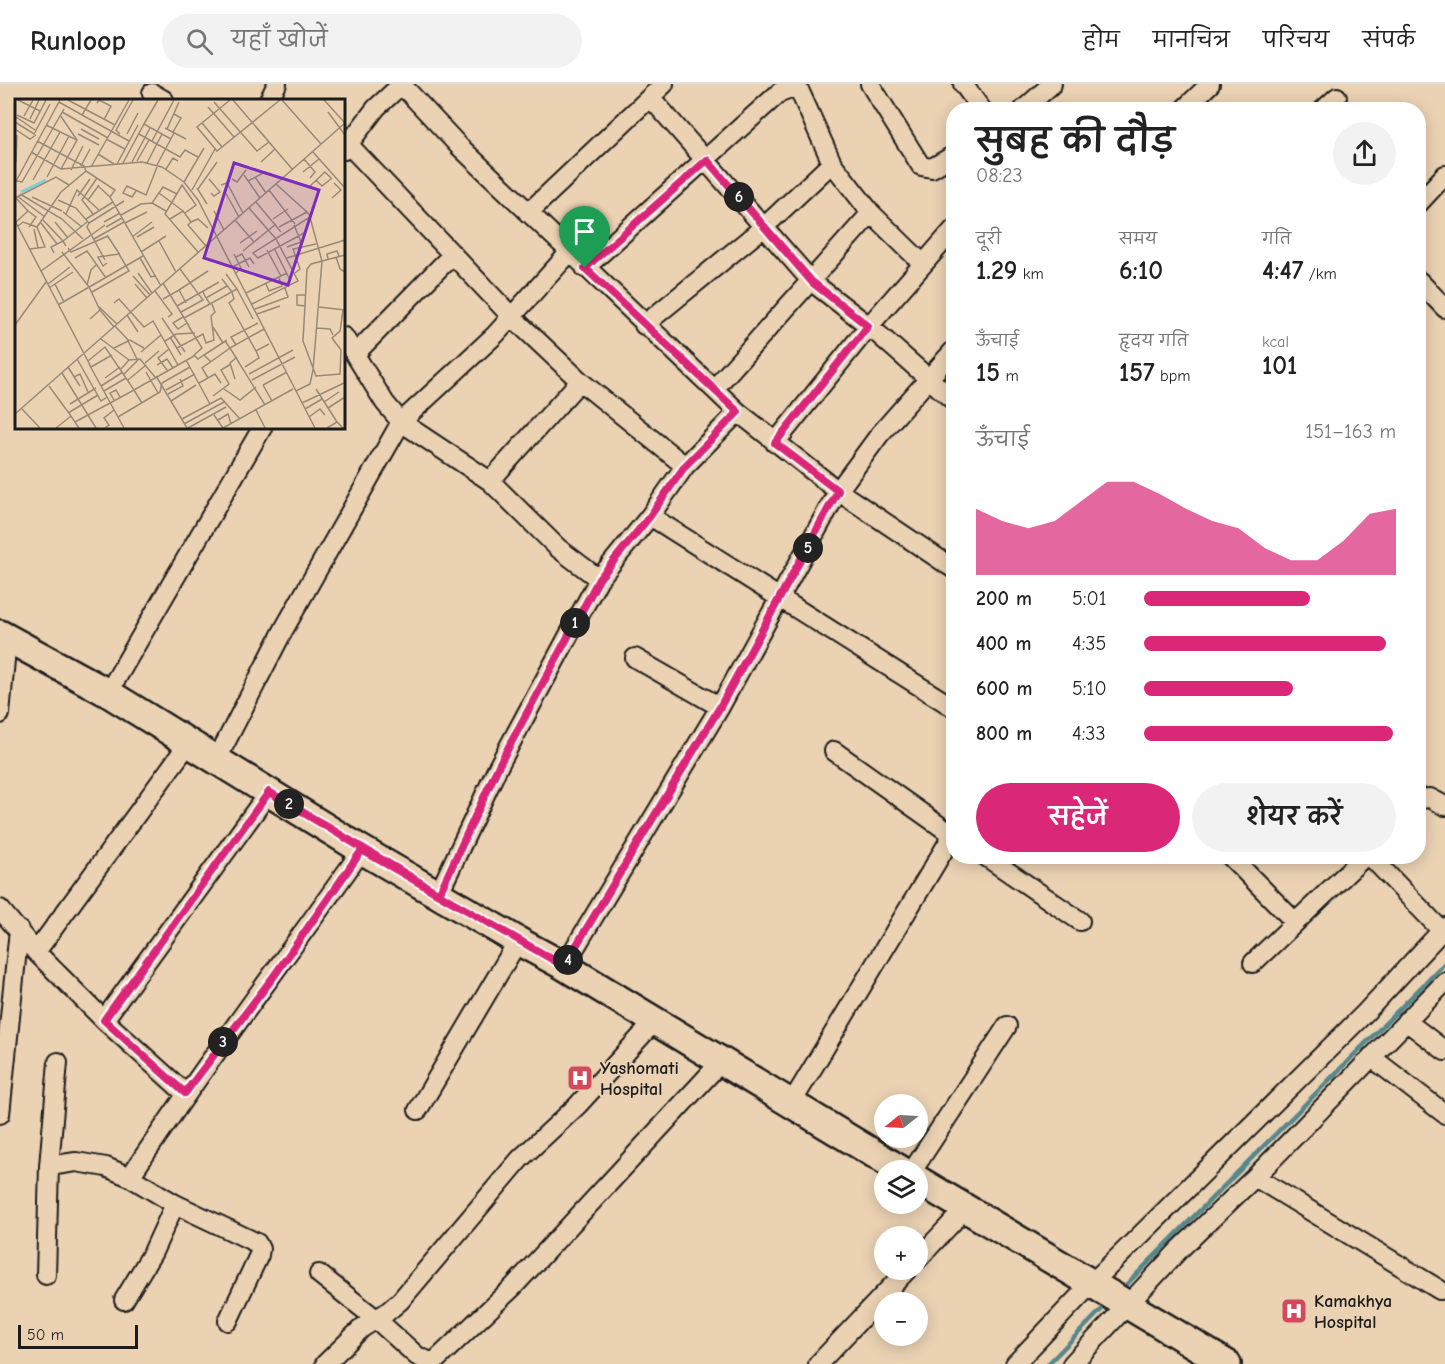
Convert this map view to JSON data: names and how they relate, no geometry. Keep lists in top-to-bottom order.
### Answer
{
  "places": {
    "hospital": ["Yashomati Hospital", "Kamakhya Hospital"]
  },
  "scale_bar": "50 m",
  "north": "left",
  "page": {
    "header": "Runloop",
    "search": "यहाँ खोजें",
    "nav": [
      "होम",
      "मानचित्र",
      "परिचय",
      "संपर्क"
    ],
    "heading": ["सुबह की दौड़", "08:23"],
    "pins": [
      "6",
      "5",
      "1",
      "2",
      "4",
      "3"
    ],
    "stats": [
      ["दूरी", "1.29 km"],
      ["समय", "6:10"],
      ["गति", "4:47 /km"],
      ["ऊँचाई", "15 m"],
      ["हृदय गति", "157 bpm"],
      ["kcal", "101"]
    ],
    "chart": ["ऊँचाई", "151–163 m"],
    "list": [
      {
        "name": "200 m",
        "note": "5:01"
      },
      {
        "name": "400 m",
        "note": "4:35"
      },
      {
        "name": "600 m",
        "note": "5:10"
      },
      {
        "name": "800 m",
        "note": "4:33"
      }
    ],
    "buttons": ["सहेजें", "शेयर करें"],
    "map_buttons": ["+", "−"],
    "scale": "50 m"
  }
}
